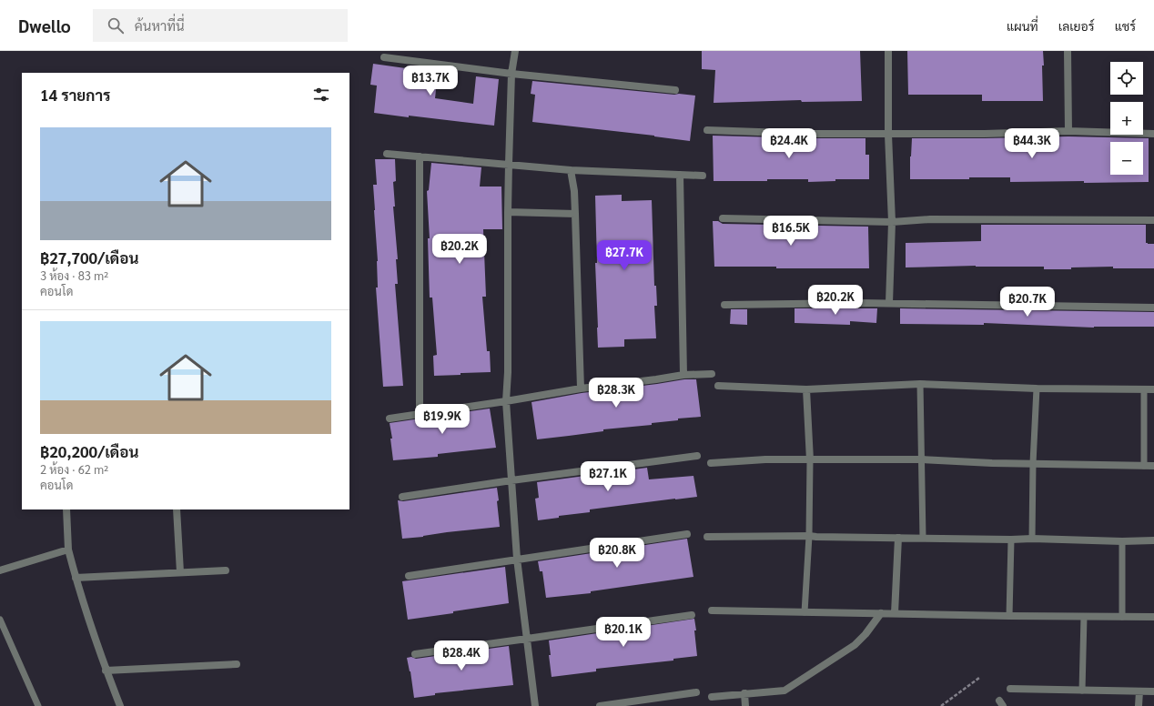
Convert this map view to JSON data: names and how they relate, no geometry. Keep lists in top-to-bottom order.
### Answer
{
  "page": {
    "header": "Dwello",
    "search": "ค้นหาที่นี่",
    "nav": ["แผนที่", "เลเยอร์", "แชร์"],
    "map_buttons": ["+", "−"],
    "price": [
      "฿13.7K",
      "฿24.4K",
      "฿44.3K",
      "฿16.5K",
      "฿20.2K",
      "฿27.7K",
      "฿20.2K",
      "฿20.7K",
      "฿28.3K",
      "฿19.9K",
      "฿27.1K",
      "฿20.8K",
      "฿20.1K",
      "฿28.4K"
    ],
    "heading": "14 รายการ",
    "list": [
      {
        "name": "฿27,700/เดือน",
        "note": "3 ห้อง · 83 m² · คอนโด"
      },
      {
        "name": "฿20,200/เดือน",
        "note": "2 ห้อง · 62 m² · คอนโด"
      }
    ]
  }
}
